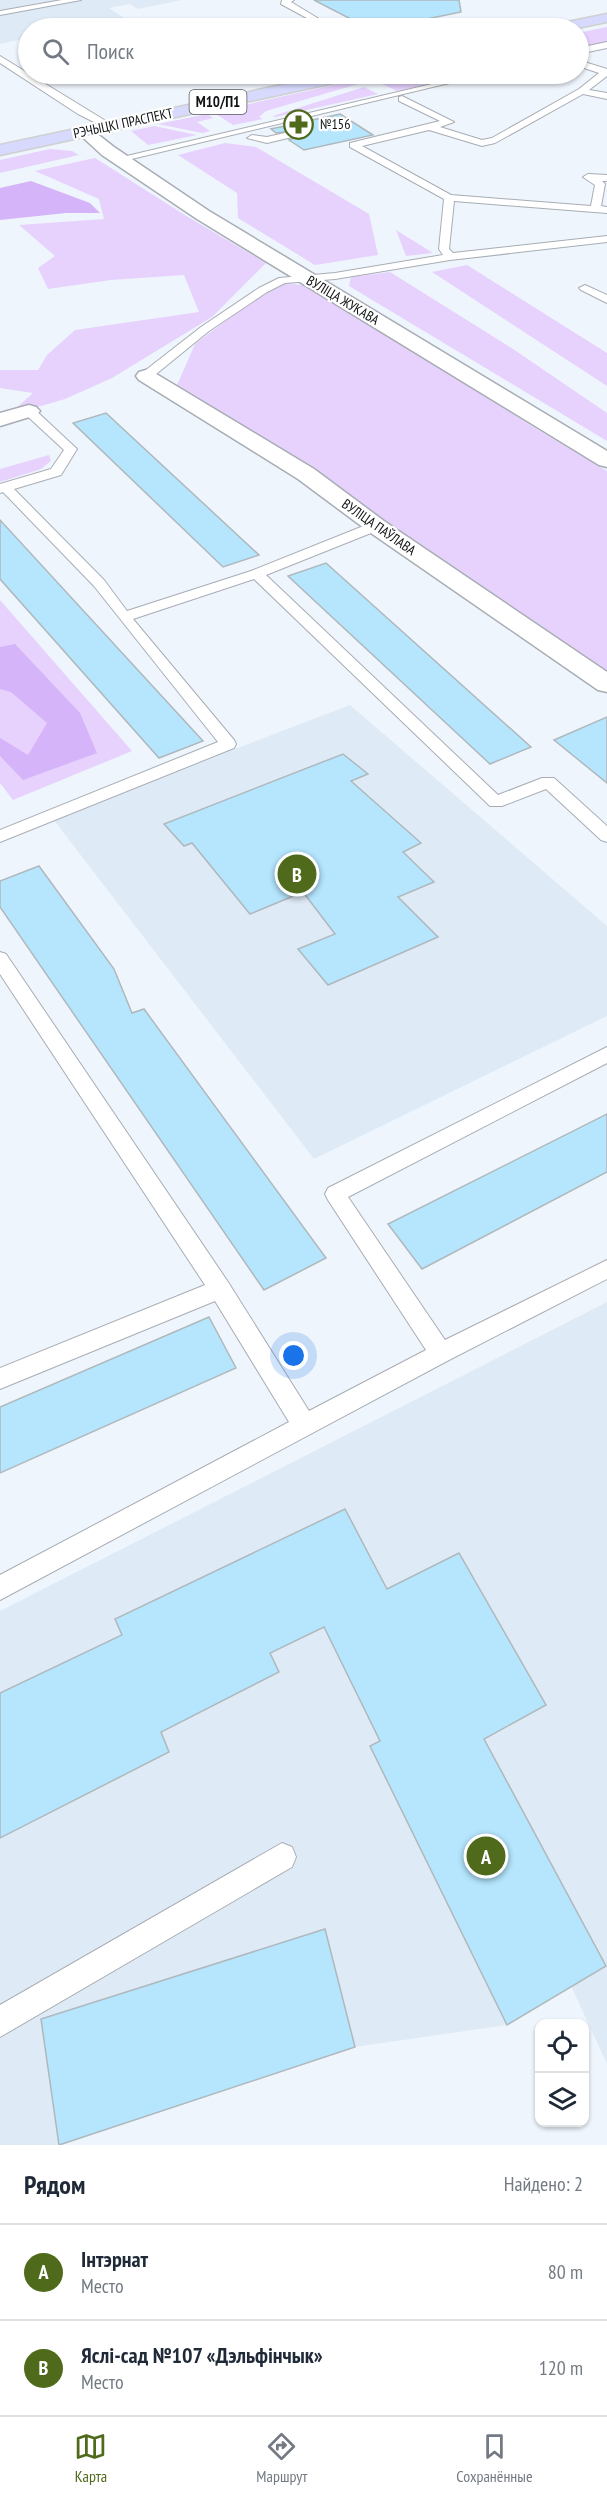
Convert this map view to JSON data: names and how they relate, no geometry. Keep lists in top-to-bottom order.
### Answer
{
  "streets": {
    "main road": ["М10/П1", "РЭЧЫЦКІ ПРАСПЕКТ"],
    "street": ["ВУЛІЦА ЖУКАВА", "ВУЛІЦА ПАЎЛАВА"]
  },
  "crossings": [
    ["РЭЧЫЦКІ ПРАСПЕКТ", "ВУЛІЦА ЖУКАВА"]
  ],
  "places": {
    "pharmacy": ["№156"]
  },
  "page": {
    "search": "Поиск",
    "pins": ["B", "A"],
    "heading": ["Рядом", "Найдено: 2"],
    "list": [
      {
        "mark": "A",
        "name": "Інтэрнат",
        "note": "Место",
        "value": "80 m"
      },
      {
        "mark": "B",
        "name": "Яслі-сад №107 «Дэльфінчык»",
        "note": "Место",
        "value": "120 m"
      }
    ],
    "nav": ["Карта", "Маршрут", "Сохранённые"]
  }
}
